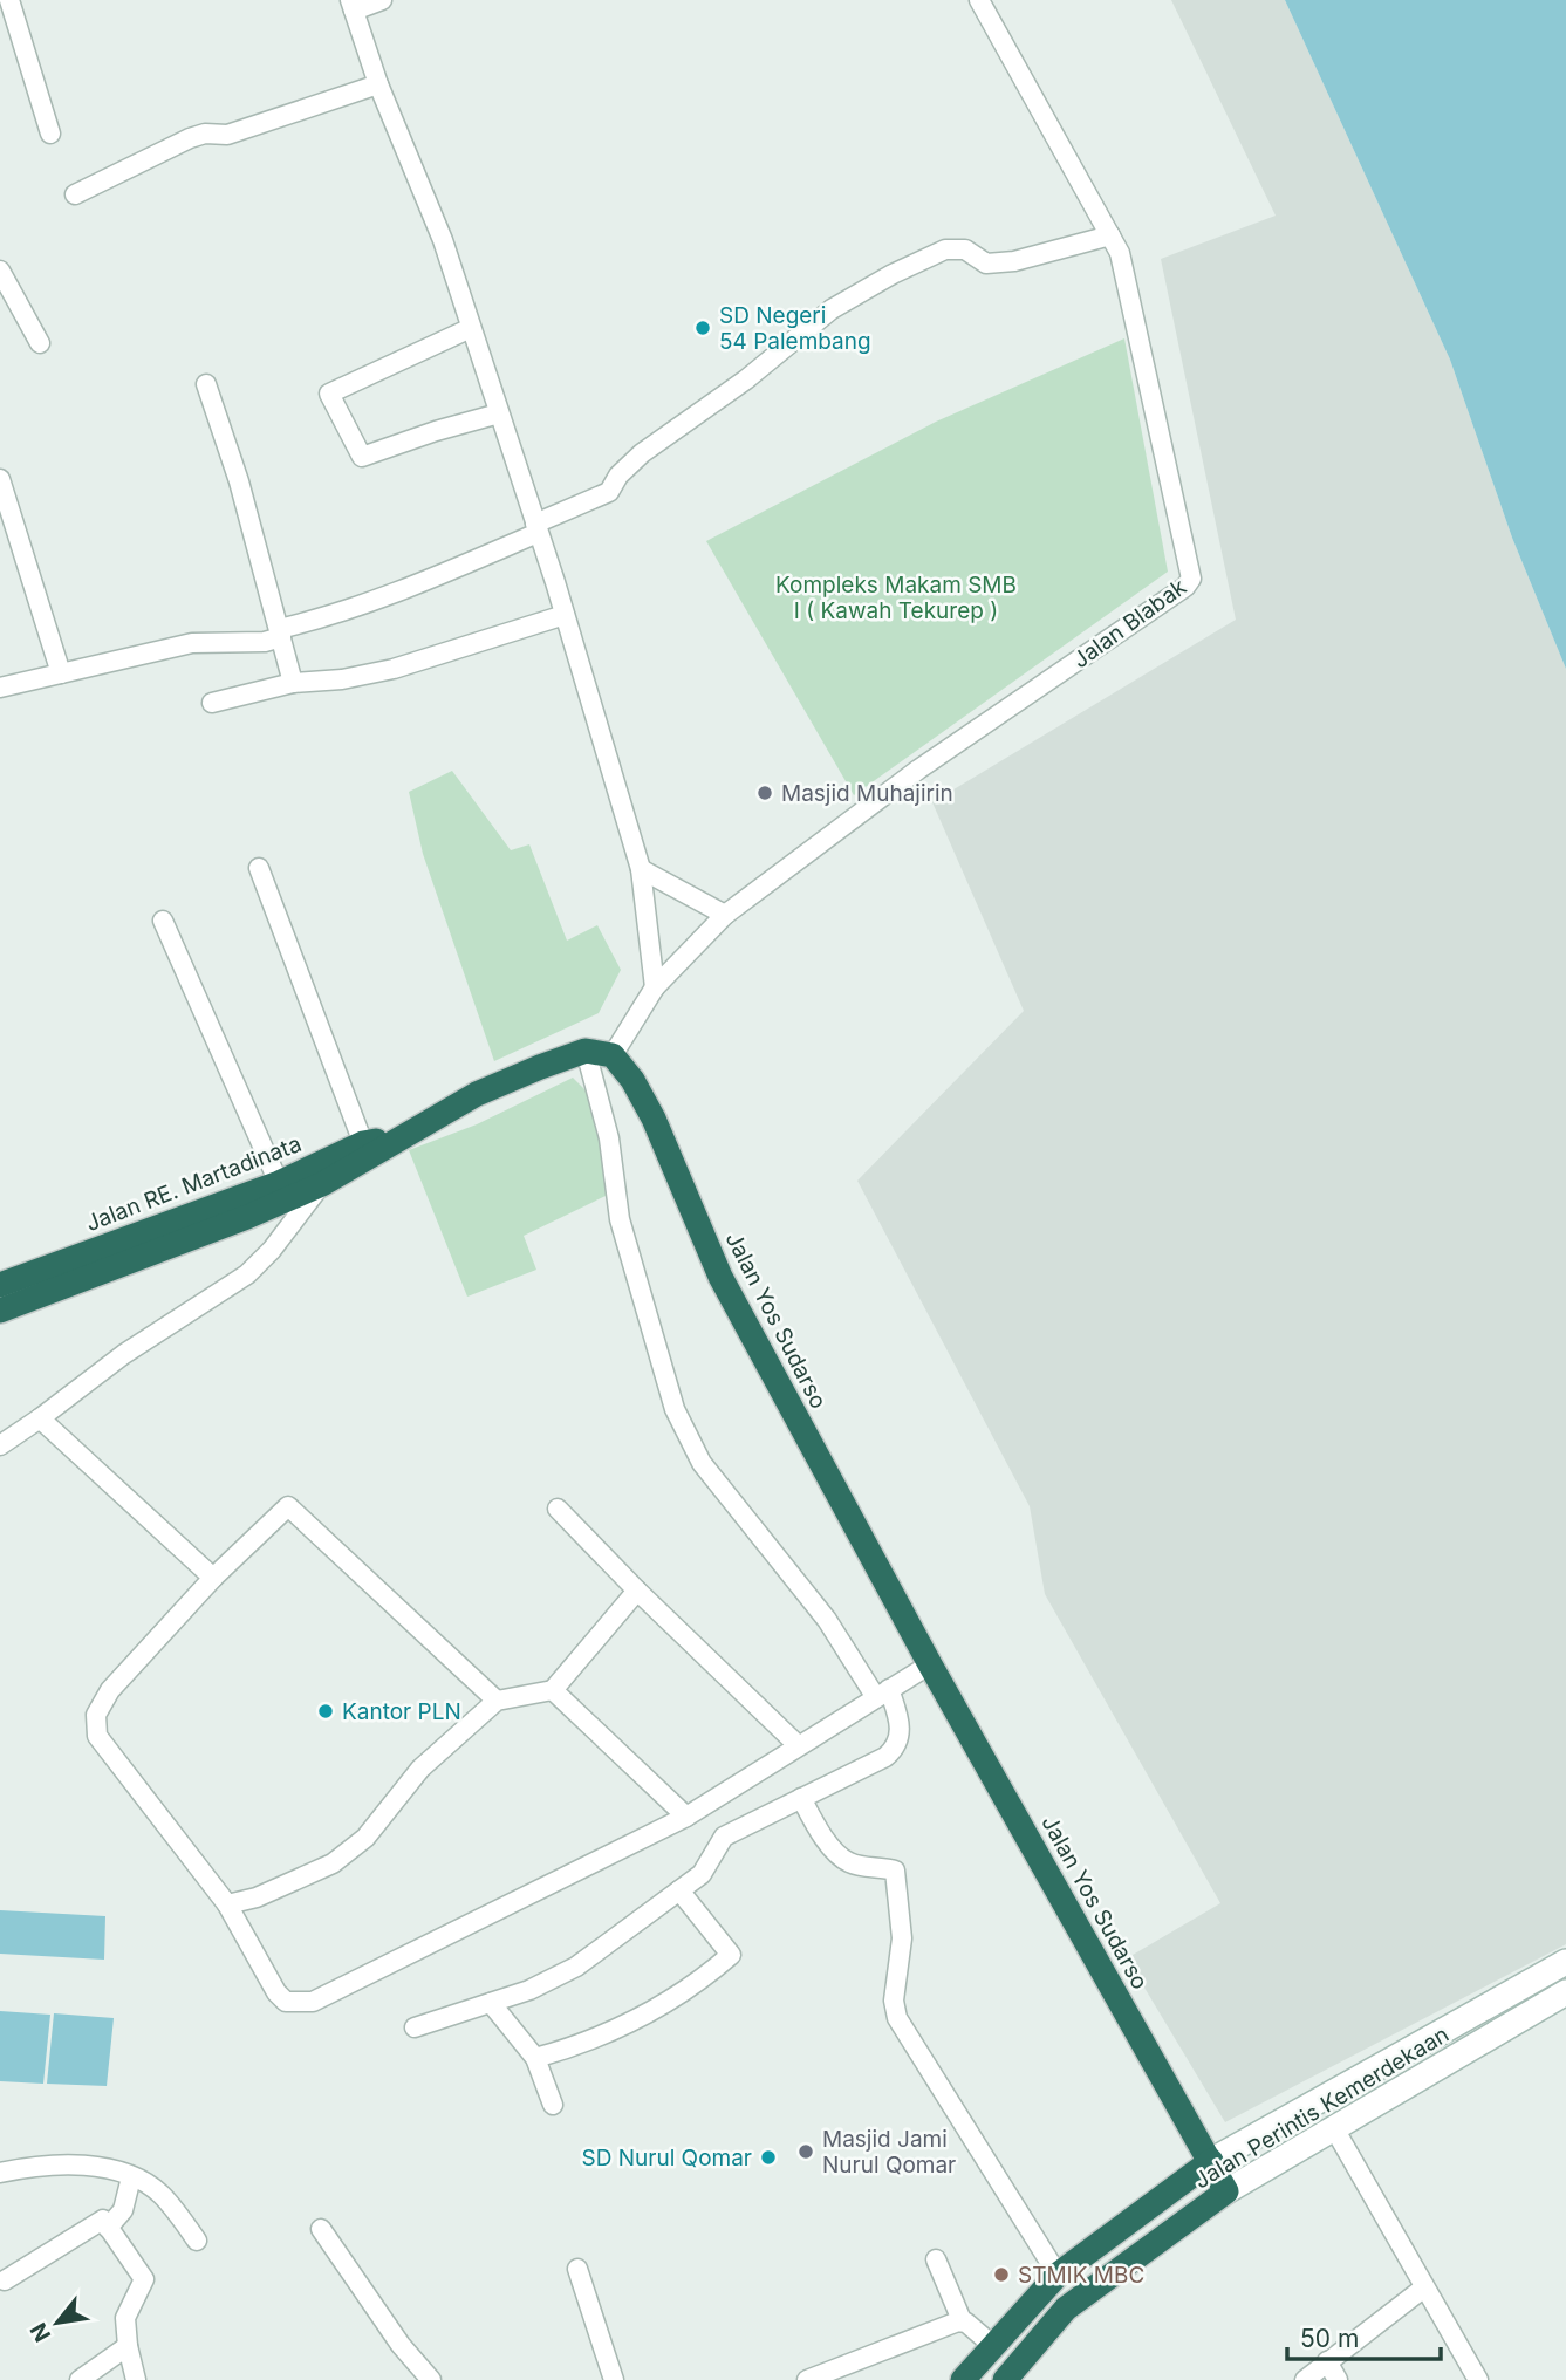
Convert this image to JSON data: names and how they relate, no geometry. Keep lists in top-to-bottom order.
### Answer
{
  "streets": {
    "highway": ["Jalan RE. Martadinata", "Jalan Yos Sudarso", "Jalan Perintis Kemerdekaan"],
    "street": ["Jalan Blabak"]
  },
  "crossings": [
    ["Jalan Blabak", "Jalan Yos Sudarso"],
    ["Jalan Yos Sudarso", "Jalan Perintis Kemerdekaan"]
  ],
  "parks": ["Kompleks Makam SMB I ( Kawah Tekurep )"],
  "places": [
    "SD Negeri 54 Palembang",
    "Masjid Muhajirin",
    "Kantor PLN",
    "Masjid Jami Nurul Qomar",
    "SD Nurul Qomar",
    "STMIK MBC"
  ],
  "scale_bar": "50 m",
  "north": "bottom left"
}
